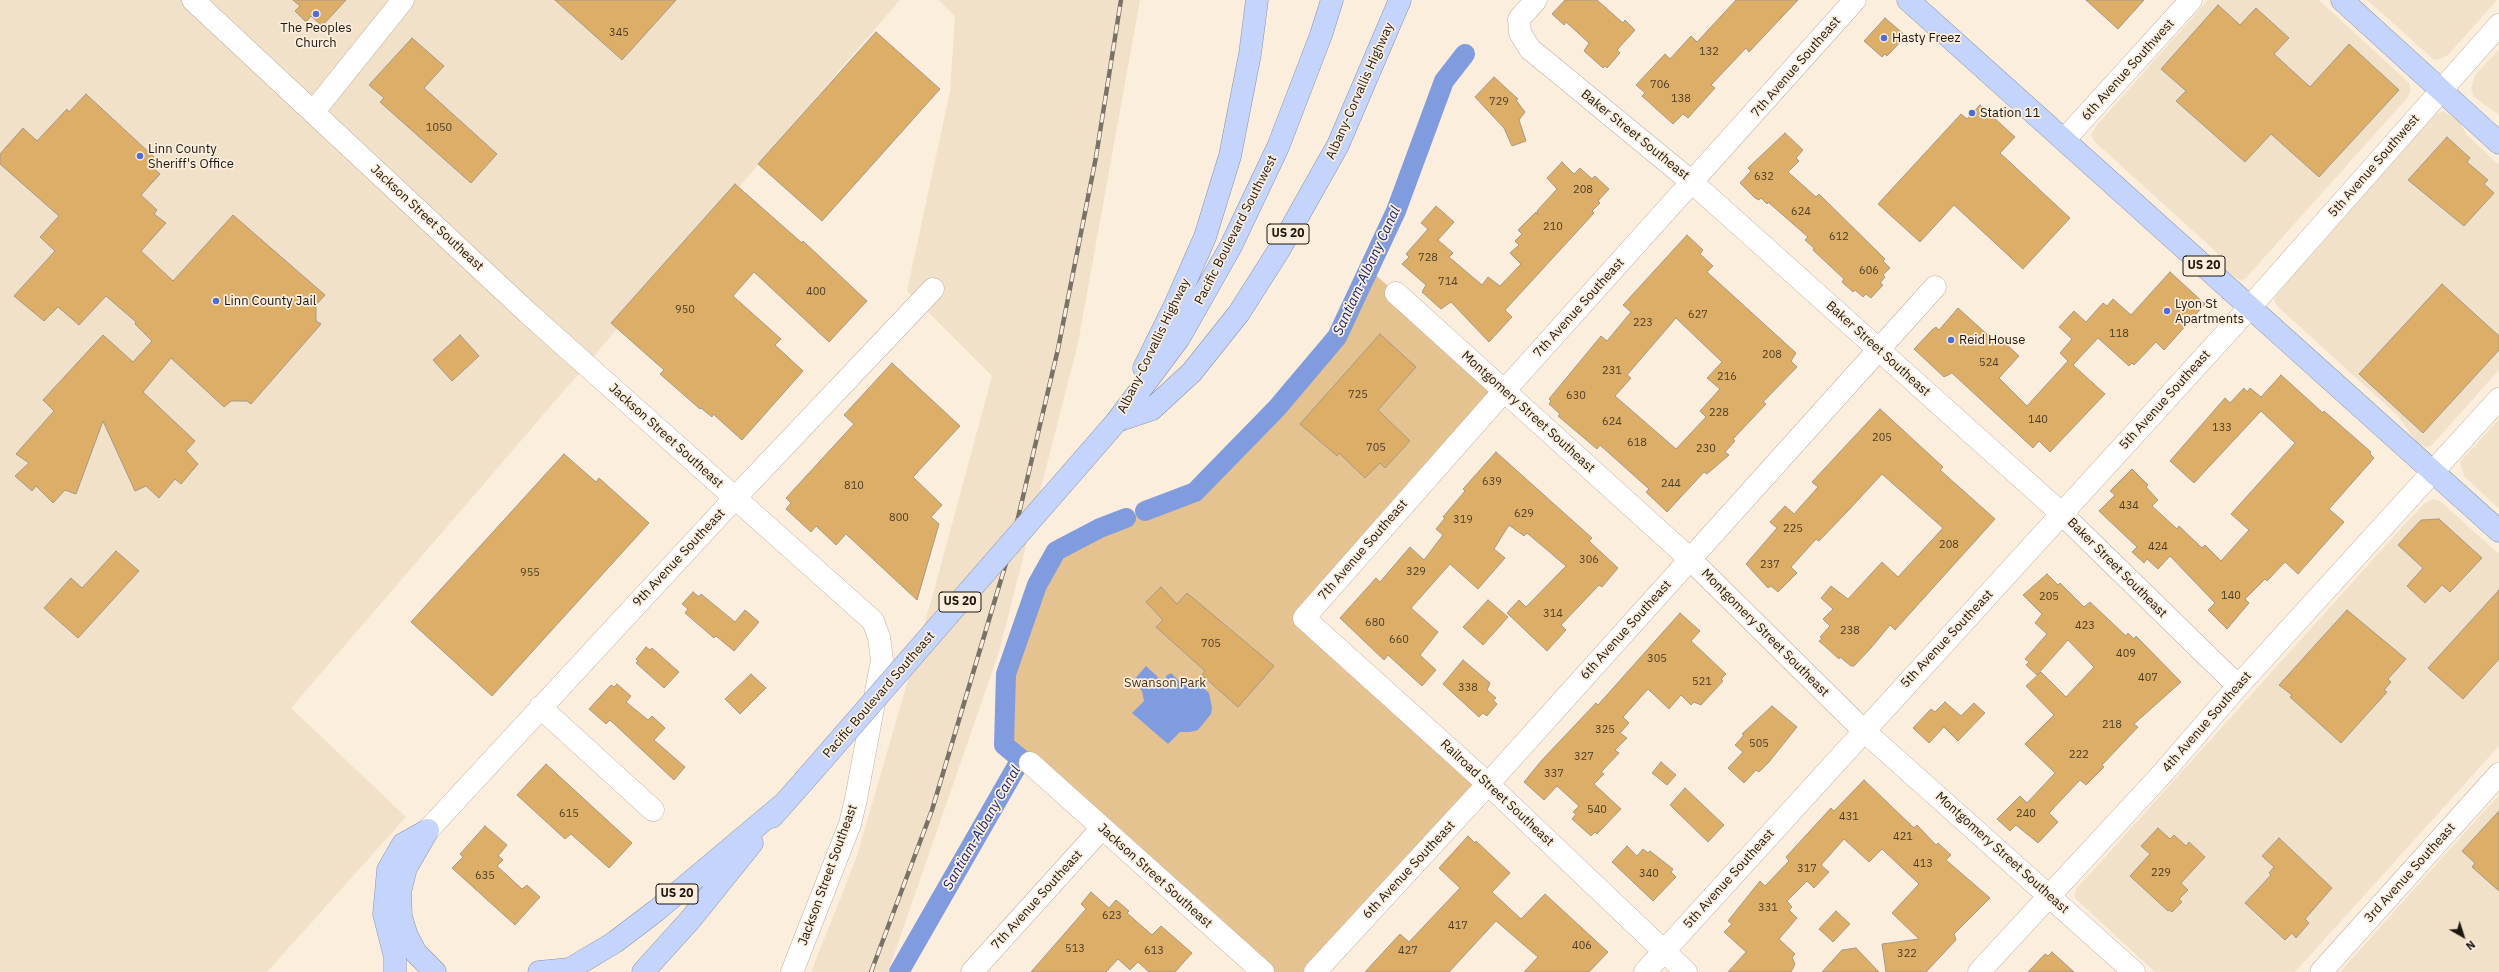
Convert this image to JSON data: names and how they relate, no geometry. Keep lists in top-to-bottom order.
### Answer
{
  "streets": {
    "highway": [
      "Albany-Corvallis Highway",
      "Pacific Boulevard Southwest",
      "US 20",
      "Pacific Boulevard Southeast"
    ],
    "street": [
      "7th Avenue Southeast",
      "6th Avenue Southwest",
      "Baker Street Southeast",
      "5th Avenue Southwest",
      "Jackson Street Southeast",
      "5th Avenue Southeast",
      "Montgomery Street Southeast",
      "9th Avenue Southeast",
      "6th Avenue Southeast",
      "4th Avenue Southeast",
      "Railroad Street Southeast",
      "3rd Avenue Southeast"
    ]
  },
  "crossings": [
    ["7th Avenue Southeast", "Baker Street Southeast"],
    ["7th Avenue Southeast", "Jackson Street Southeast"],
    ["7th Avenue Southeast", "Montgomery Street Southeast"],
    ["7th Avenue Southeast", "Railroad Street Southeast"],
    ["6th Avenue Southwest", "US 20"],
    ["Albany-Corvallis Highway", "Pacific Boulevard Southwest"],
    ["Albany-Corvallis Highway", "Pacific Boulevard Southeast"],
    ["Baker Street Southeast", "5th Avenue Southeast"],
    ["Baker Street Southeast", "6th Avenue Southeast"],
    ["Baker Street Southeast", "4th Avenue Southeast"],
    ["5th Avenue Southwest", "US 20"],
    ["5th Avenue Southwest", "5th Avenue Southeast"],
    ["Jackson Street Southeast", "9th Avenue Southeast"],
    ["Pacific Boulevard Southwest", "Pacific Boulevard Southeast"],
    ["US 20", "5th Avenue Southeast"],
    ["US 20", "Pacific Boulevard Southeast"],
    ["US 20", "4th Avenue Southeast"],
    ["5th Avenue Southeast", "Montgomery Street Southeast"],
    ["5th Avenue Southeast", "Railroad Street Southeast"],
    ["Montgomery Street Southeast", "6th Avenue Southeast"],
    ["Montgomery Street Southeast", "4th Avenue Southeast"],
    ["6th Avenue Southeast", "Railroad Street Southeast"]
  ],
  "water": ["Santiam-Albany Canal"],
  "parks": ["Swanson Park"],
  "places": [
    "The Peoples Church",
    "Hasty Freez",
    "Station 11",
    "Linn County Sheriff's Office",
    "Linn County Jail",
    "Lyon St Apartments",
    "Reid House"
  ],
  "house_numbers": [
    "345",
    "132",
    "706",
    "138",
    "729",
    "1050",
    "632",
    "208",
    "624",
    "210",
    "612",
    "728",
    "606",
    "714",
    "400",
    "950",
    "627",
    "223",
    "118",
    "208",
    "524",
    "231",
    "216",
    "725",
    "630",
    "228",
    "140",
    "624",
    "133",
    "205",
    "618",
    "705",
    "230",
    "639",
    "244",
    "810",
    "434",
    "629",
    "800",
    "319",
    "225",
    "208",
    "424",
    "306",
    "237",
    "329",
    "955",
    "140",
    "205",
    "314",
    "680",
    "423",
    "238",
    "660",
    "705",
    "409",
    "305",
    "407",
    "521",
    "338",
    "218",
    "325",
    "505",
    "222",
    "327",
    "337",
    "540",
    "615",
    "240",
    "431",
    "421",
    "413",
    "317",
    "229",
    "340",
    "635",
    "331",
    "623",
    "417",
    "406",
    "513",
    "613",
    "427",
    "322"
  ],
  "north": "bottom right"
}
